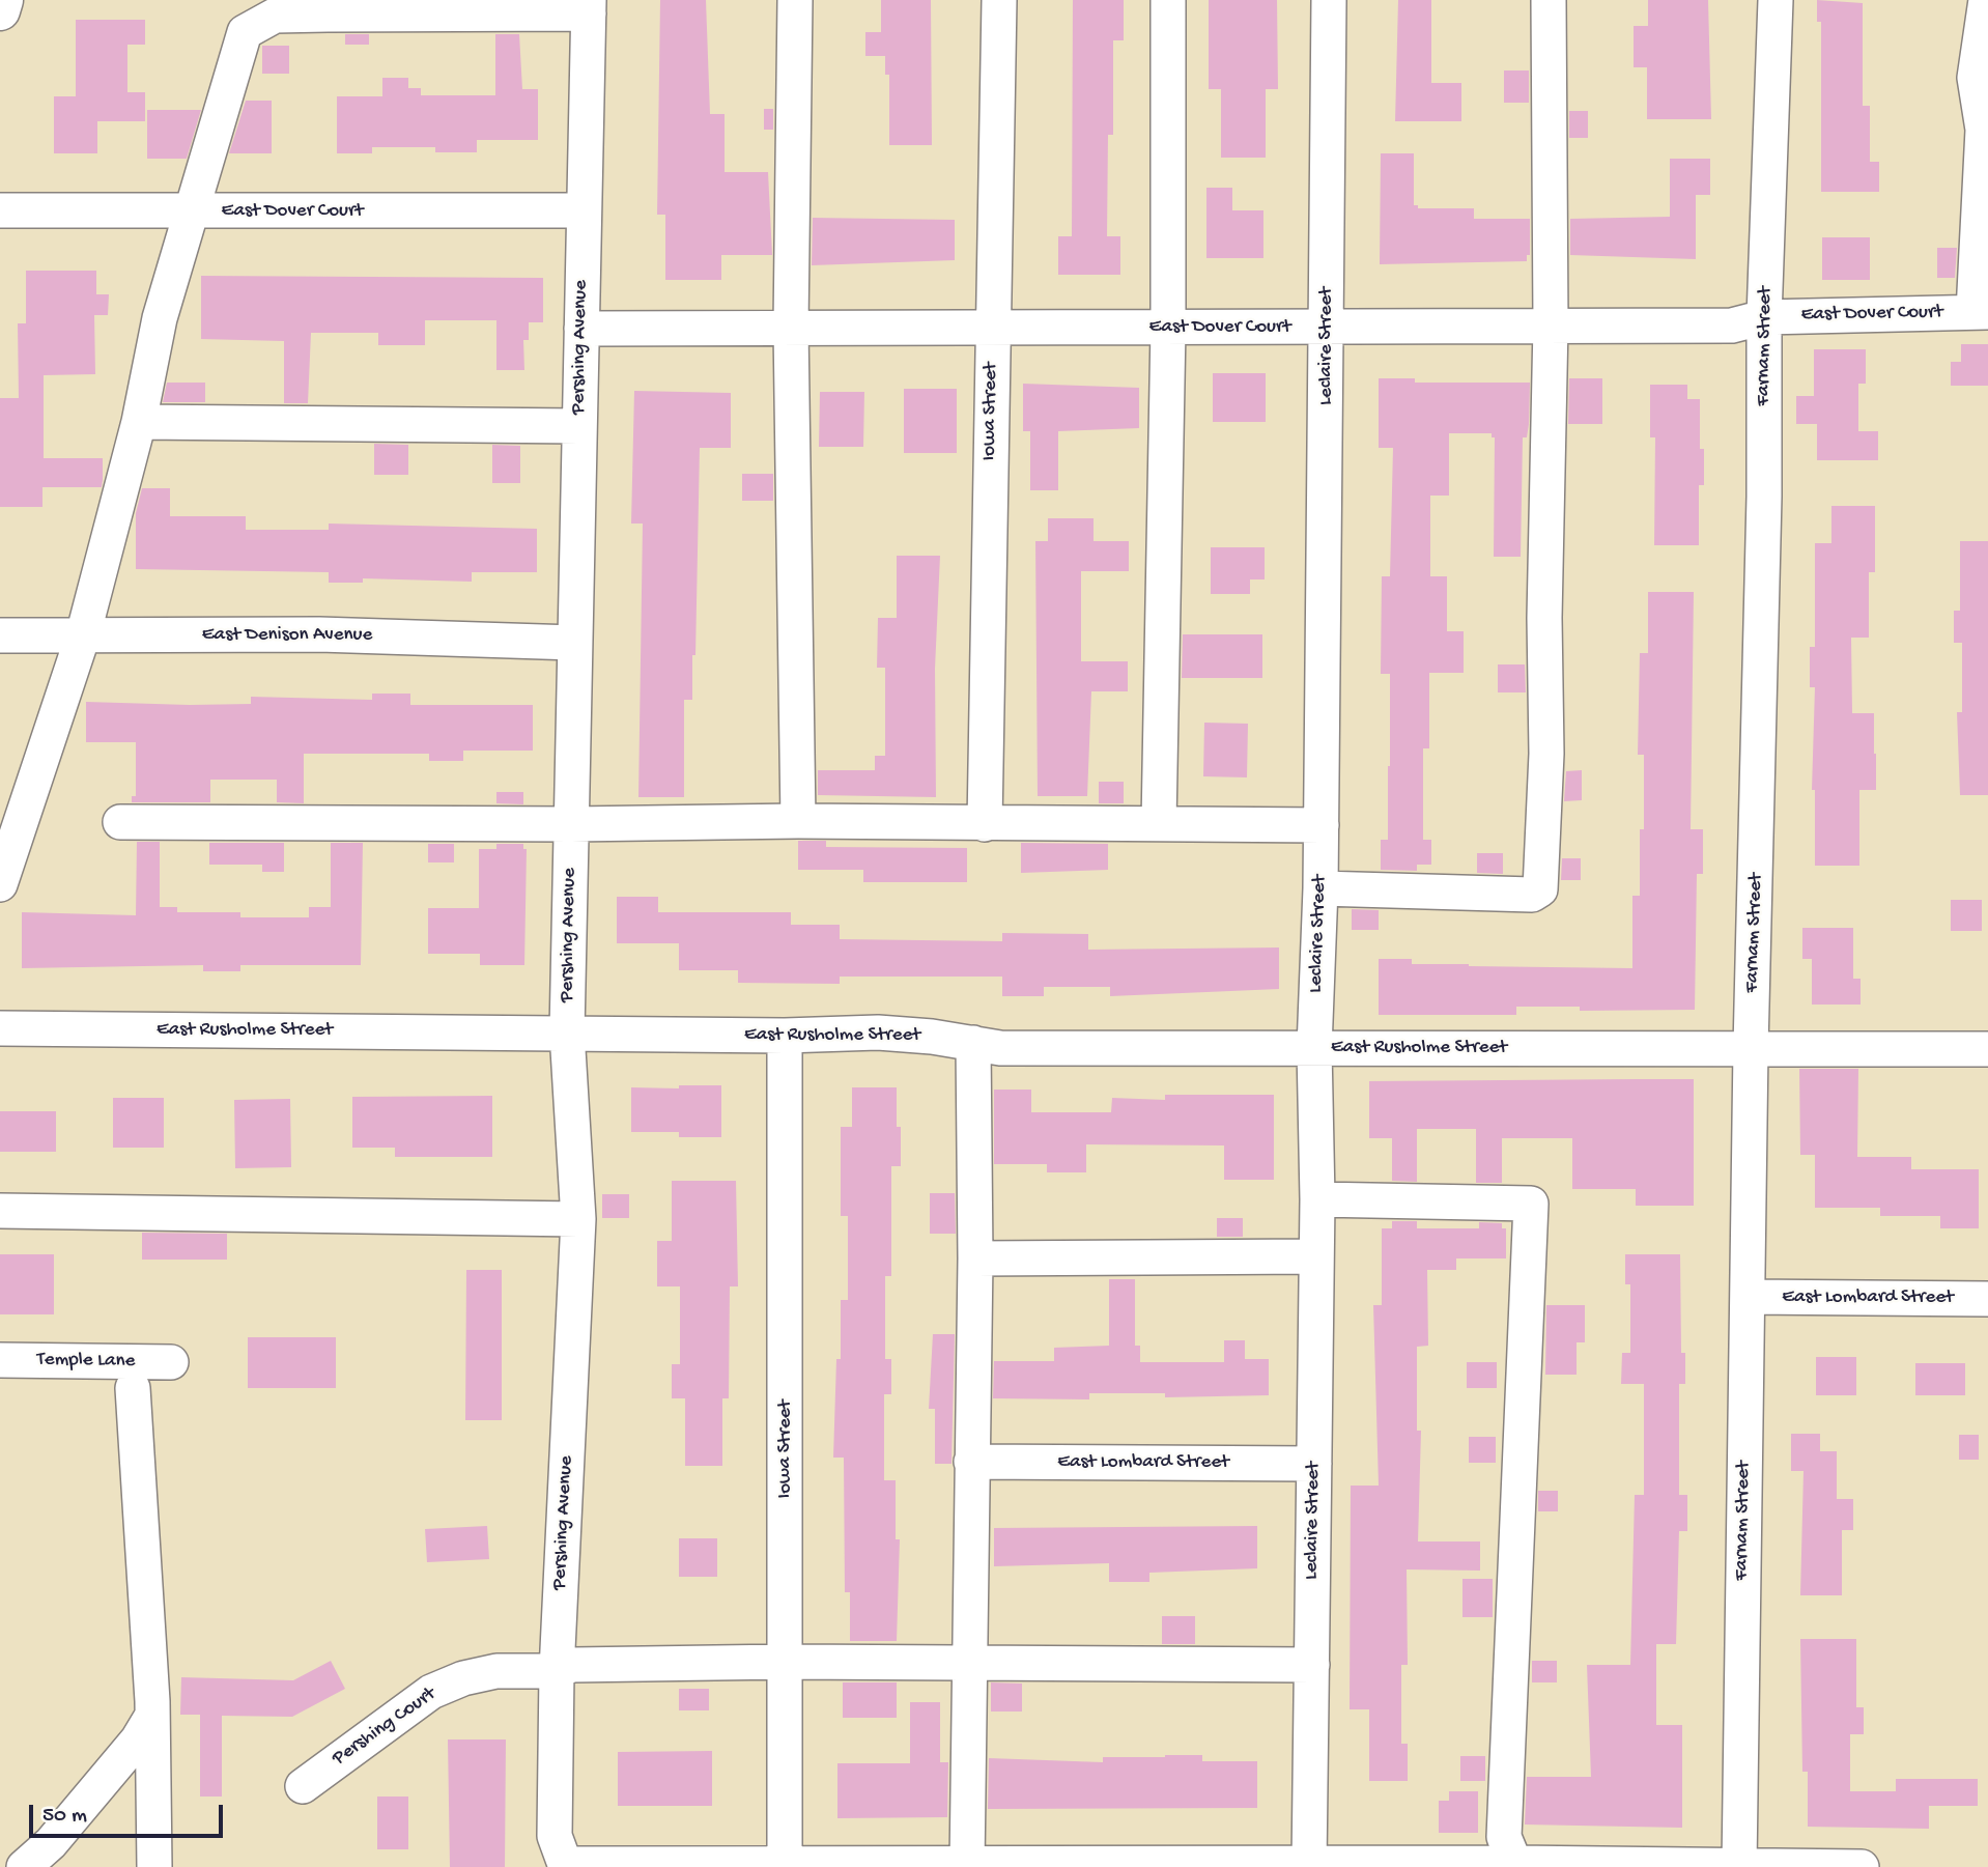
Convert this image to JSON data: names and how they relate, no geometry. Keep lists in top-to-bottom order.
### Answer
{
  "streets": {
    "street": [
      "East Dover Court",
      "Leclaire Street",
      "Farnam Street",
      "Pershing Avenue",
      "Iowa Street",
      "East Denison Avenue",
      "East Rusholme Street",
      "East Lombard Street",
      "Temple Lane",
      "Pershing Court"
    ]
  },
  "crossings": [
    ["East Dover Court", "Leclaire Street"],
    ["East Dover Court", "Farnam Street"],
    ["East Dover Court", "Pershing Avenue"],
    ["East Dover Court", "Iowa Street"],
    ["Leclaire Street", "East Rusholme Street"],
    ["Leclaire Street", "East Lombard Street"],
    ["Leclaire Street", "Pershing Court"],
    ["Farnam Street", "East Rusholme Street"],
    ["Farnam Street", "East Lombard Street"],
    ["Pershing Avenue", "East Denison Avenue"],
    ["Pershing Avenue", "East Rusholme Street"],
    ["Pershing Avenue", "Pershing Court"],
    ["Iowa Street", "East Rusholme Street"],
    ["Iowa Street", "Pershing Court"]
  ],
  "scale_bar": "50 m"
}
